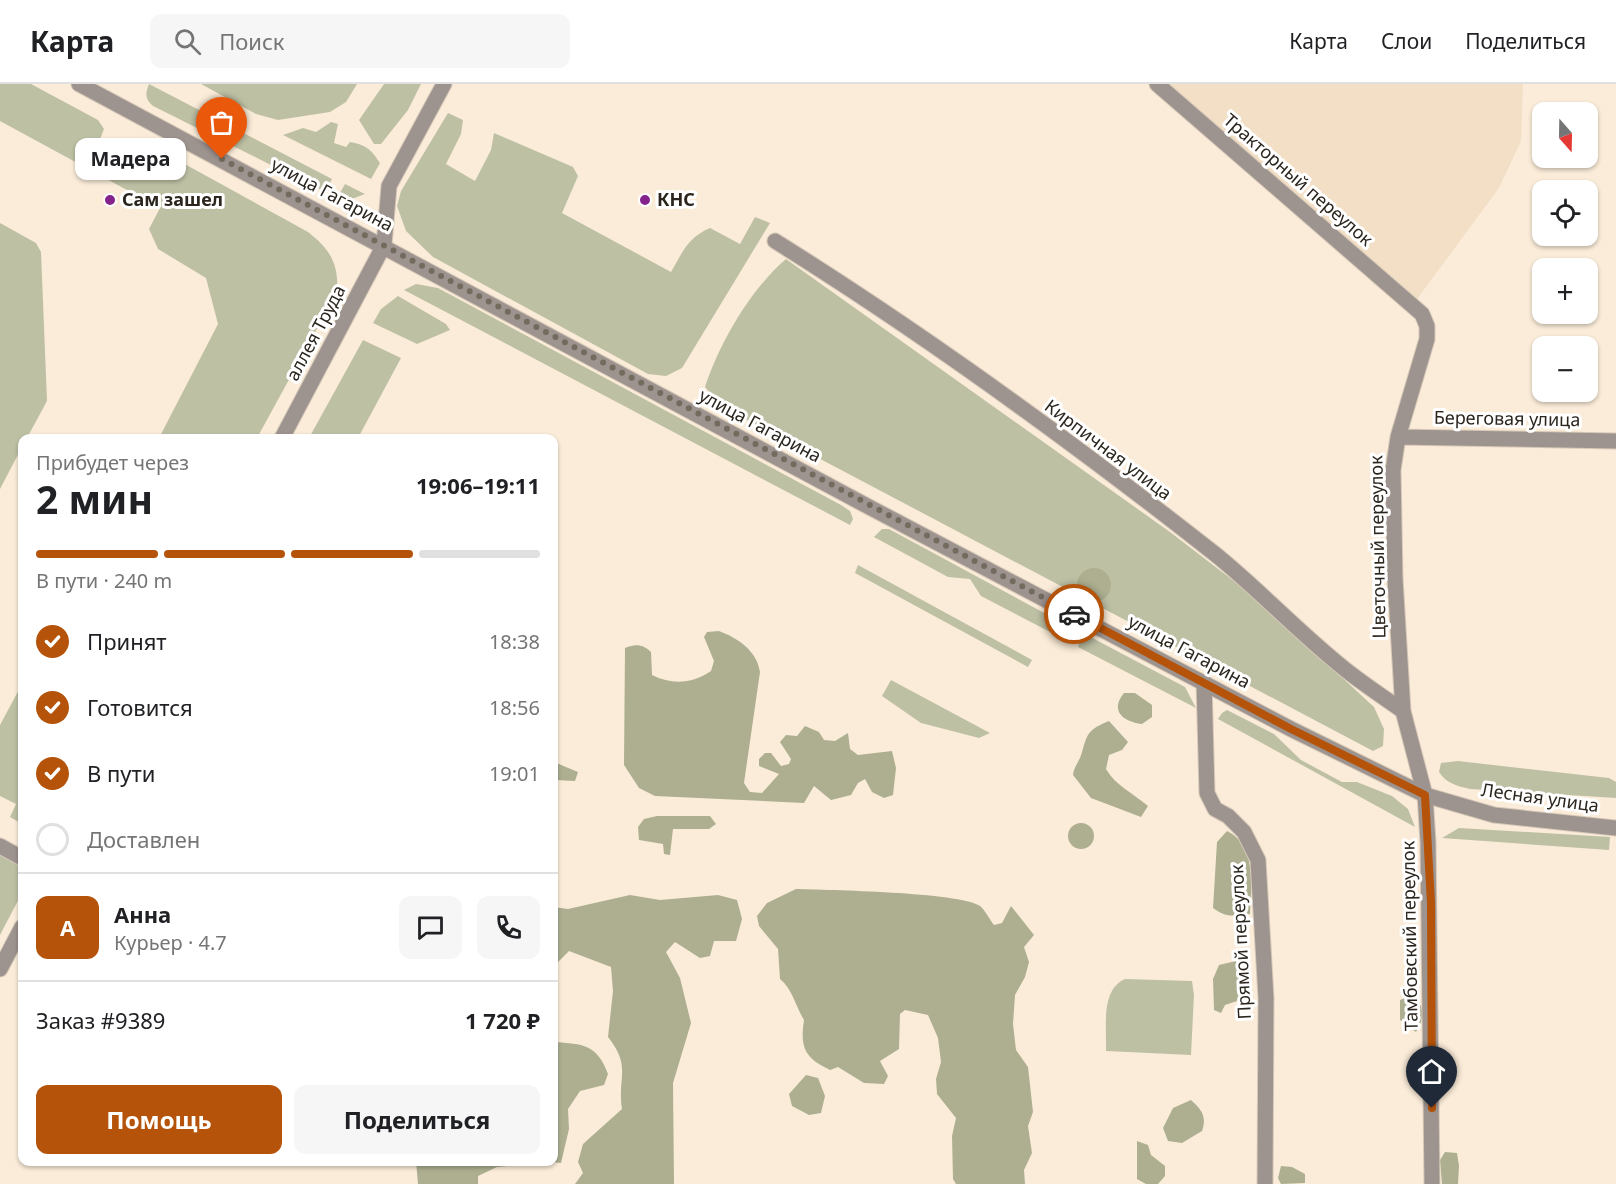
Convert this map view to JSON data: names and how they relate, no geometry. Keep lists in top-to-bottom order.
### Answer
{
  "streets": {
    "street": [
      "Тракторный переулок",
      "улица Гагарина",
      "аллея Труда",
      "Береговая улица",
      "Кирпичная улица",
      "Цветочный переулок",
      "Лесная улица",
      "Тамбовский переулок",
      "Прямой переулок"
    ]
  },
  "crossings": [
    ["Тракторный переулок", "Цветочный переулок"],
    ["улица Гагарина", "аллея Труда"],
    ["улица Гагарина", "Цветочный переулок"],
    ["улица Гагарина", "Лесная улица"],
    ["улица Гагарина", "Тамбовский переулок"],
    ["улица Гагарина", "Прямой переулок"],
    ["Береговая улица", "Цветочный переулок"],
    ["Кирпичная улица", "Цветочный переулок"],
    ["Цветочный переулок", "Лесная улица"],
    ["Цветочный переулок", "Тамбовский переулок"],
    ["Лесная улица", "Тамбовский переулок"]
  ],
  "places": ["Мадера", "Сам зашел", "КНС"],
  "north": "bottom",
  "page": {
    "header": "Карта",
    "search": "Поиск",
    "nav": ["Карта", "Слои", "Поделиться"],
    "map_buttons": ["+", "−"],
    "bubble": "Мадера",
    "heading": ["2 мин", "Прибудет через", "19:06–19:11"],
    "panel": [
      "Анна",
      "Курьер · 4.7",
      "Заказ #9389",
      "1 720 ₽"
    ],
    "bar": "В пути · 240 m",
    "list": [
      ["Принят", "18:38"],
      ["Готовится", "18:56"],
      ["В пути", "19:01"],
      "Доставлен"
    ],
    "round": "А",
    "buttons": ["Помощь", "Поделиться"]
  }
}
